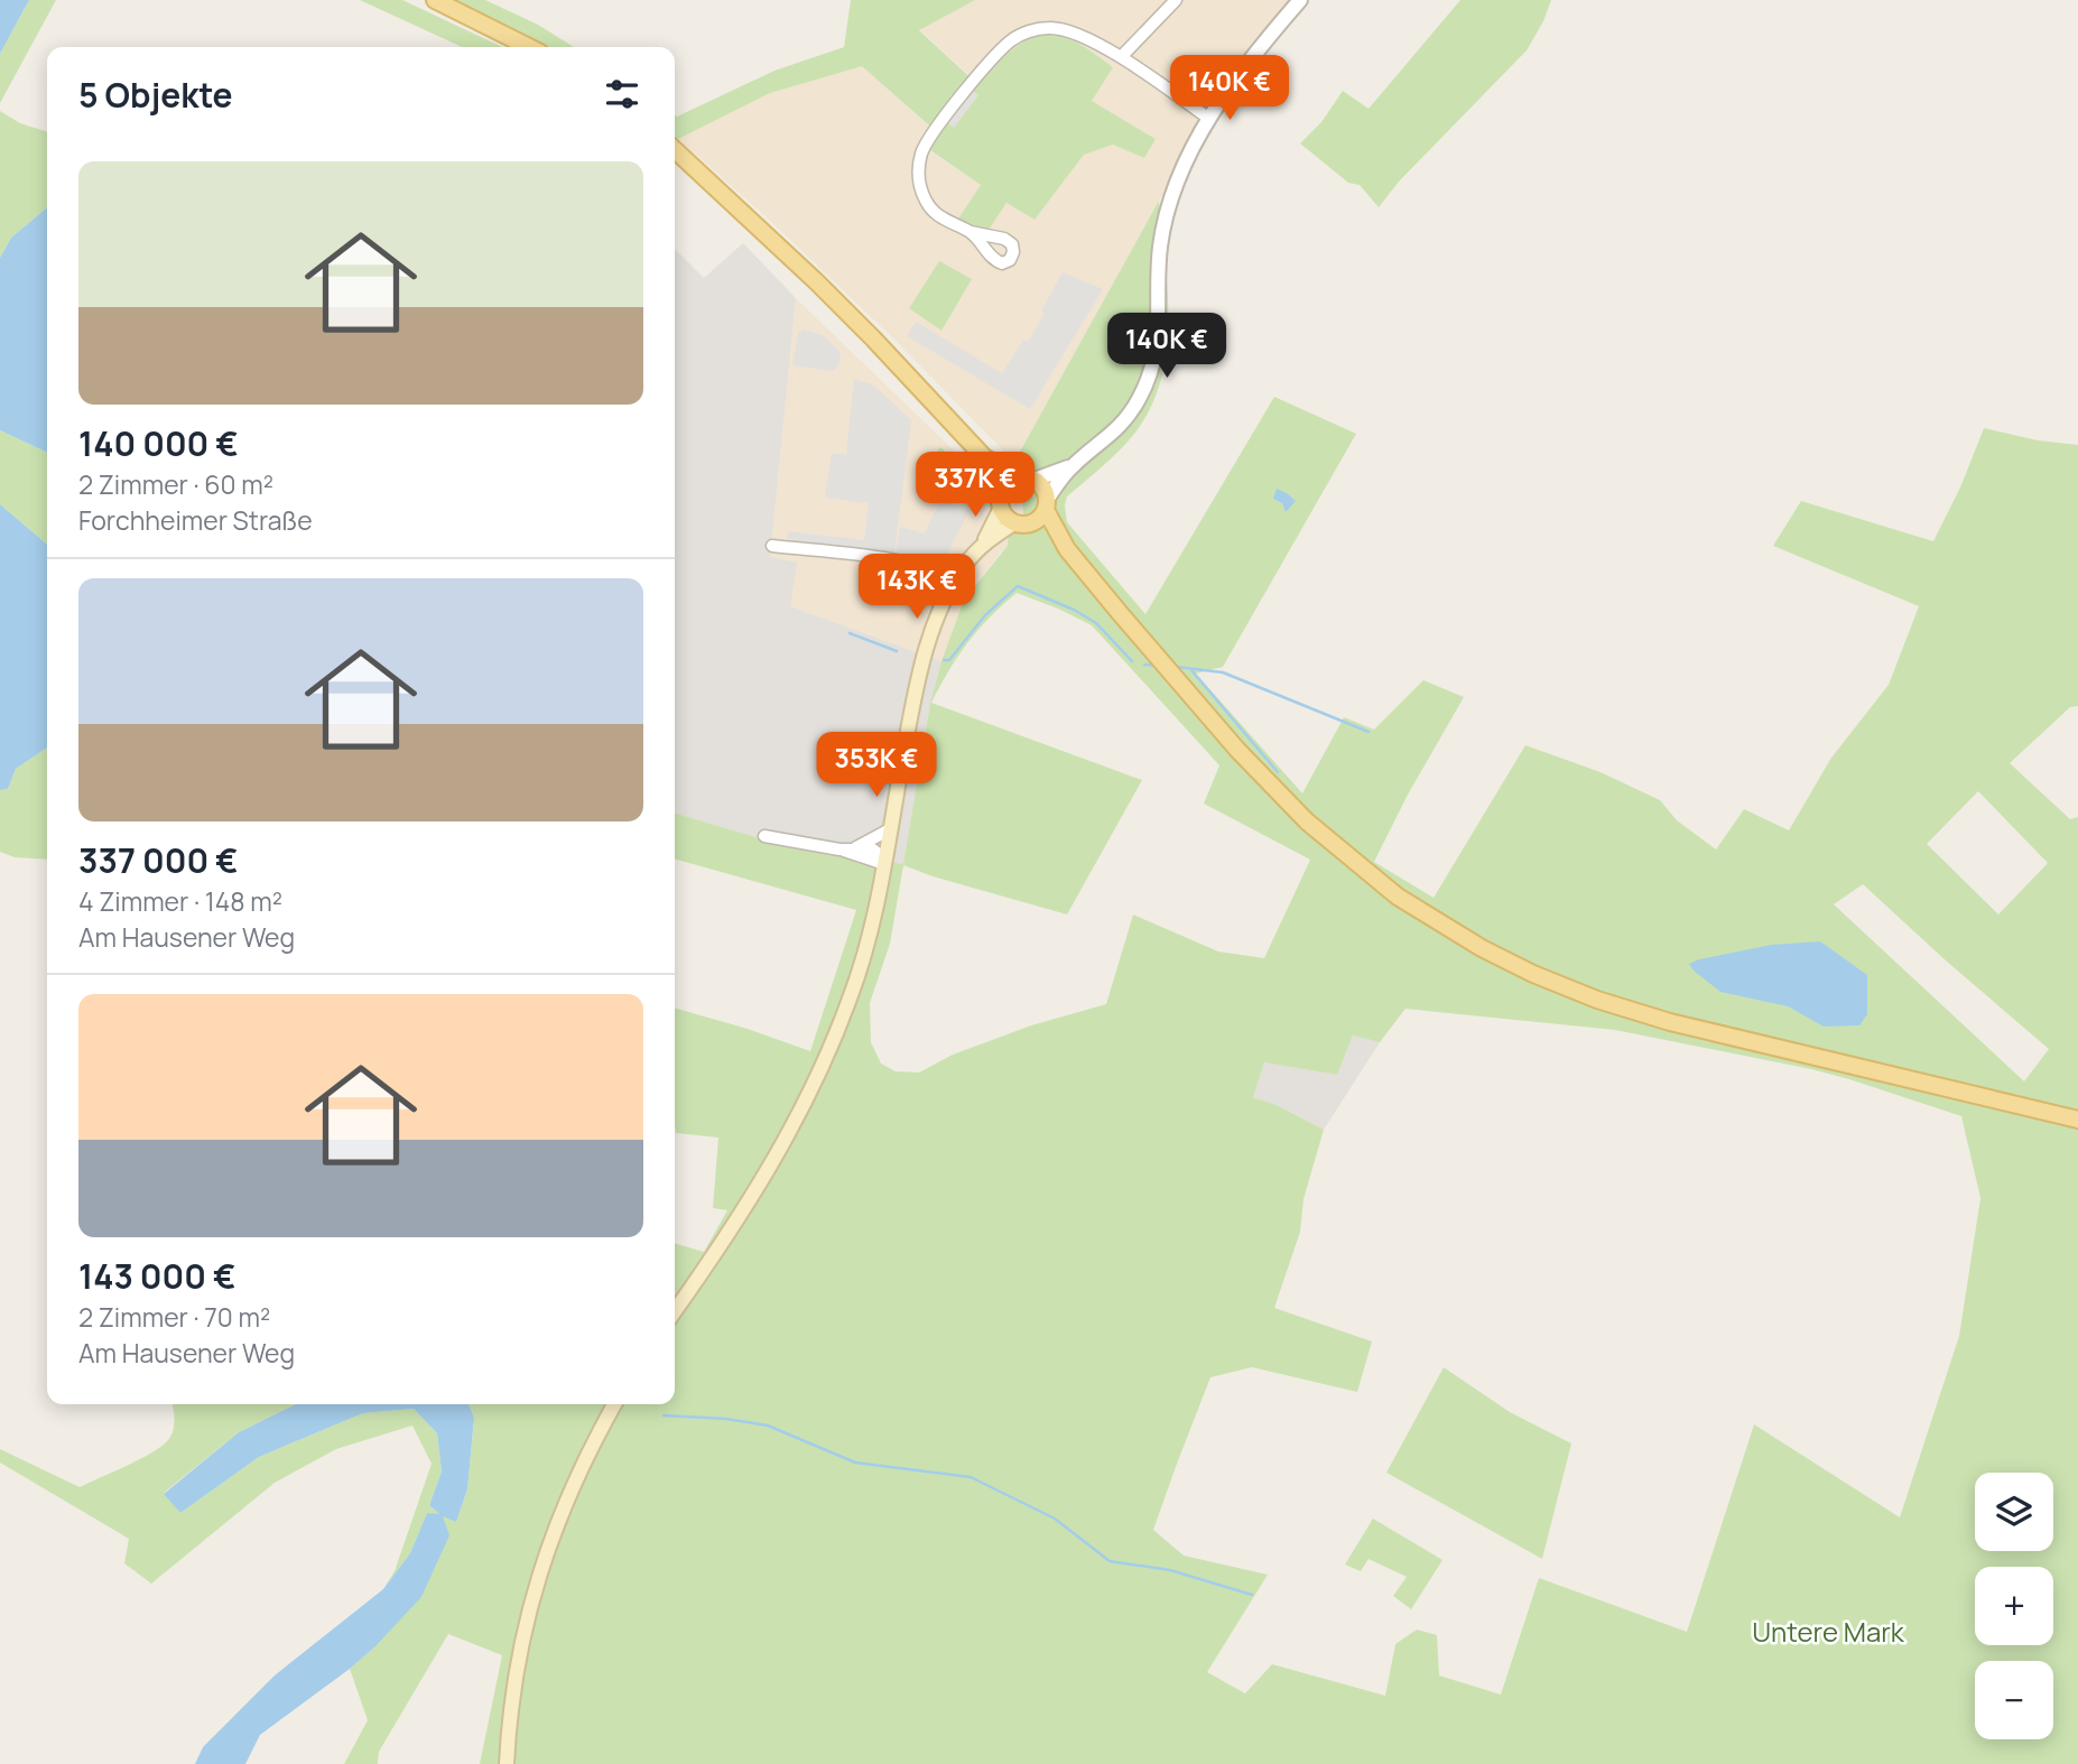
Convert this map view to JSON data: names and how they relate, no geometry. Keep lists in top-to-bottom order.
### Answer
{
  "parks": ["Untere Mark"],
  "page": {
    "heading": "5 Objekte",
    "price": [
      "140K €",
      "140K €",
      "337K €",
      "143K €",
      "353K €"
    ],
    "list": [
      {
        "name": "140 000 €",
        "note": "2 Zimmer · 60 m² · Forchheimer Straße"
      },
      {
        "name": "337 000 €",
        "note": "4 Zimmer · 148 m² · Am Hausener Weg"
      },
      {
        "name": "143 000 €",
        "note": "2 Zimmer · 70 m² · Am Hausener Weg"
      }
    ],
    "map_buttons": ["+", "−"]
  }
}
